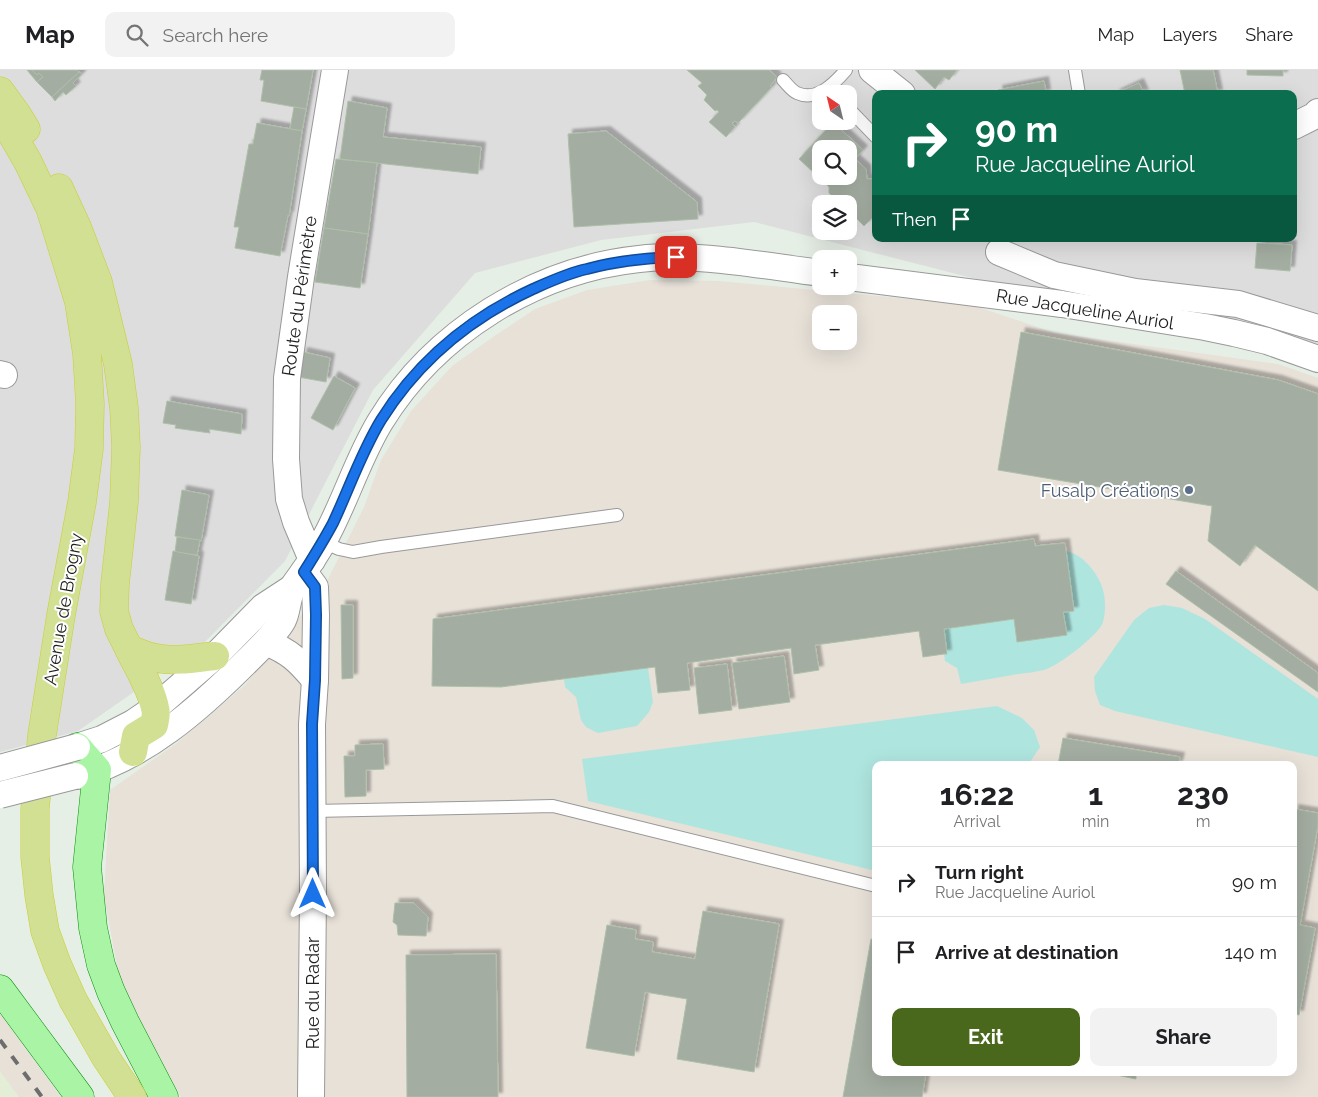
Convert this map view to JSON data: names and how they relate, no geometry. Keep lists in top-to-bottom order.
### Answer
{
  "streets": {
    "highway": ["Avenue de Brogny"],
    "street": ["Route du Périmètre", "Rue Jacqueline Auriol", "Rue du Radar"]
  },
  "crossings": [
    ["Route du Périmètre", "Rue du Radar"]
  ],
  "places": ["Fusalp Créations"],
  "north": "top left",
  "page": {
    "header": "Map",
    "search": "Search here",
    "nav": ["Map", "Layers", "Share"],
    "map_buttons": ["+", "−"],
    "turn": ["90 m", "Rue Jacqueline Auriol"],
    "then": "Then",
    "eta": [
      "16:22",
      "Arrival",
      "1",
      "min",
      "230",
      "m"
    ],
    "list": [
      {
        "name": "Turn right",
        "note": "Rue Jacqueline Auriol",
        "value": "90 m"
      },
      {
        "name": "Arrive at destination",
        "value": "140 m"
      }
    ],
    "buttons": ["Exit", "Share"]
  }
}
